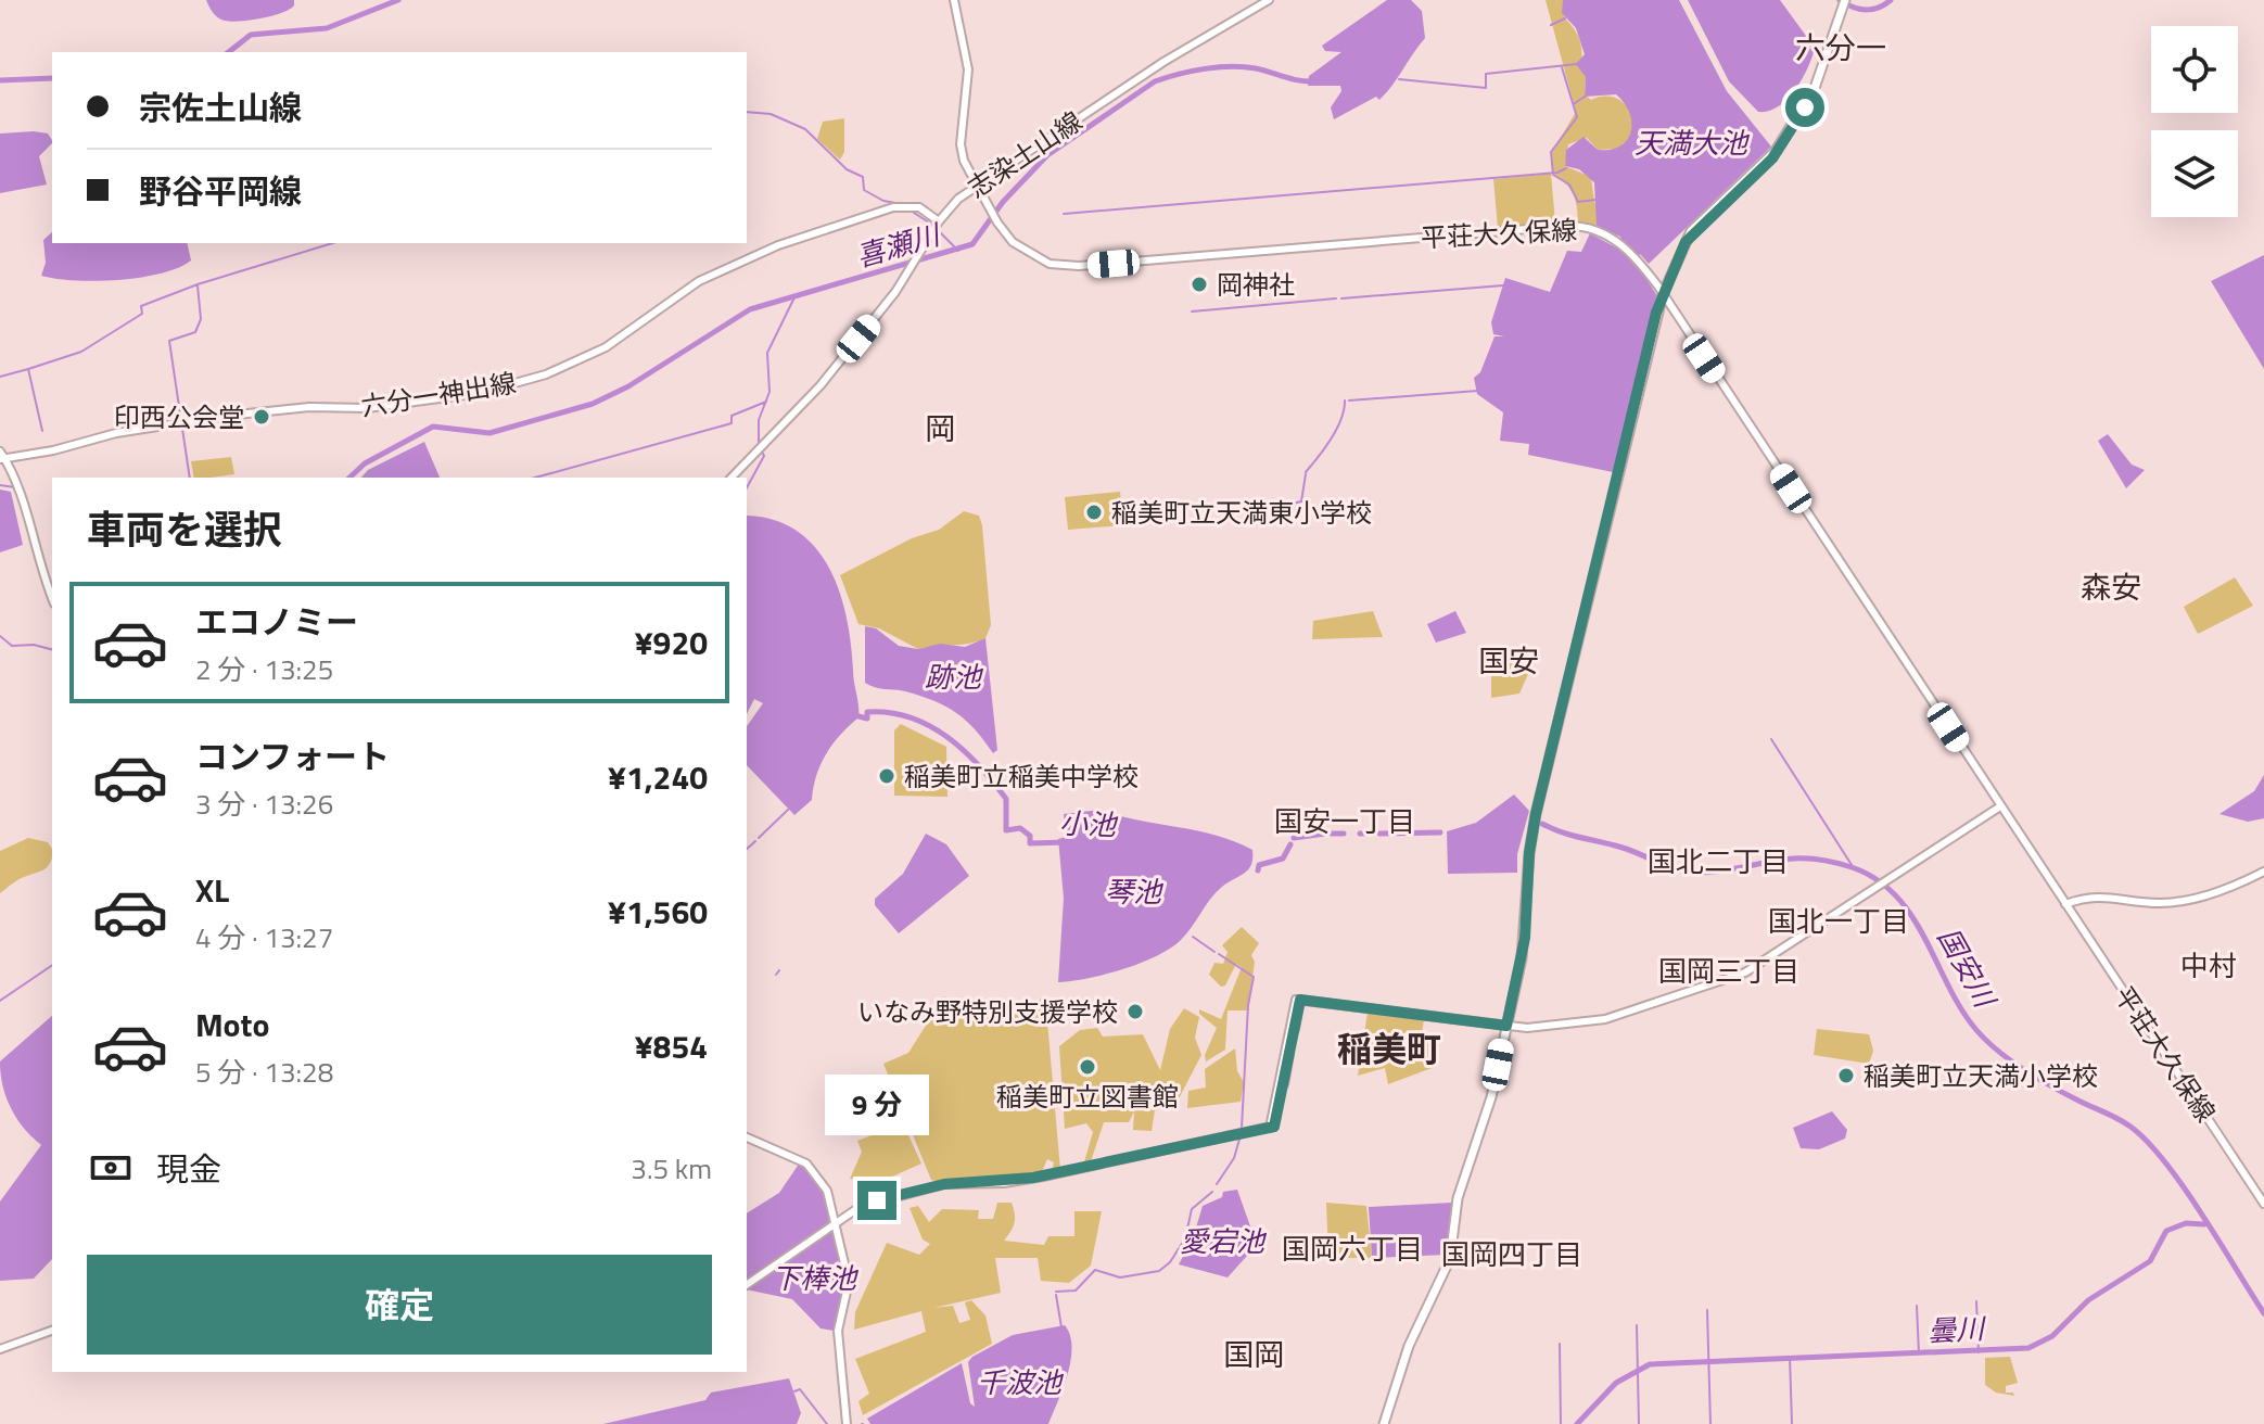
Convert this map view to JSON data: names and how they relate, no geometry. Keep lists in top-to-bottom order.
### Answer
{
  "streets": {
    "main road": ["志染土山線", "平荘大久保線", "六分一神出線"]
  },
  "crossings": [
    ["志染土山線", "平荘大久保線"],
    ["志染土山線", "六分一神出線"]
  ],
  "districts": [
    "六分一",
    "岡",
    "森安",
    "国安",
    "国安一丁目",
    "国北二丁目",
    "国北一丁目",
    "中村",
    "国岡三丁目",
    "稲美町",
    "国岡六丁目",
    "国岡四丁目",
    "国岡"
  ],
  "water": [
    "天満大池",
    "喜瀬川",
    "跡池",
    "小池",
    "琴池",
    "国安川",
    "愛宕池",
    "下棒池",
    "曇川",
    "千波池"
  ],
  "places": [
    "岡神社",
    "印西公会堂",
    "稲美町立天満東小学校",
    "稲美町立稲美中学校",
    "いなみ野特別支援学校",
    "稲美町立図書館",
    "稲美町立天満小学校"
  ],
  "page": {
    "banner": ["宗佐土山線", "野谷平岡線"],
    "heading": "車両を選択",
    "list": [
      {
        "name": "エコノミー",
        "note": "2 分 · 13:25",
        "value": "¥920"
      },
      {
        "name": "コンフォート",
        "note": "3 分 · 13:26",
        "value": "¥1,240"
      },
      {
        "name": "XL",
        "note": "4 分 · 13:27",
        "value": "¥1,560"
      },
      {
        "name": "Moto",
        "note": "5 分 · 13:28",
        "value": "¥854"
      }
    ],
    "bubble": "9 分",
    "pay": ["現金", "3.5 km"],
    "buttons": "確定"
  }
}
